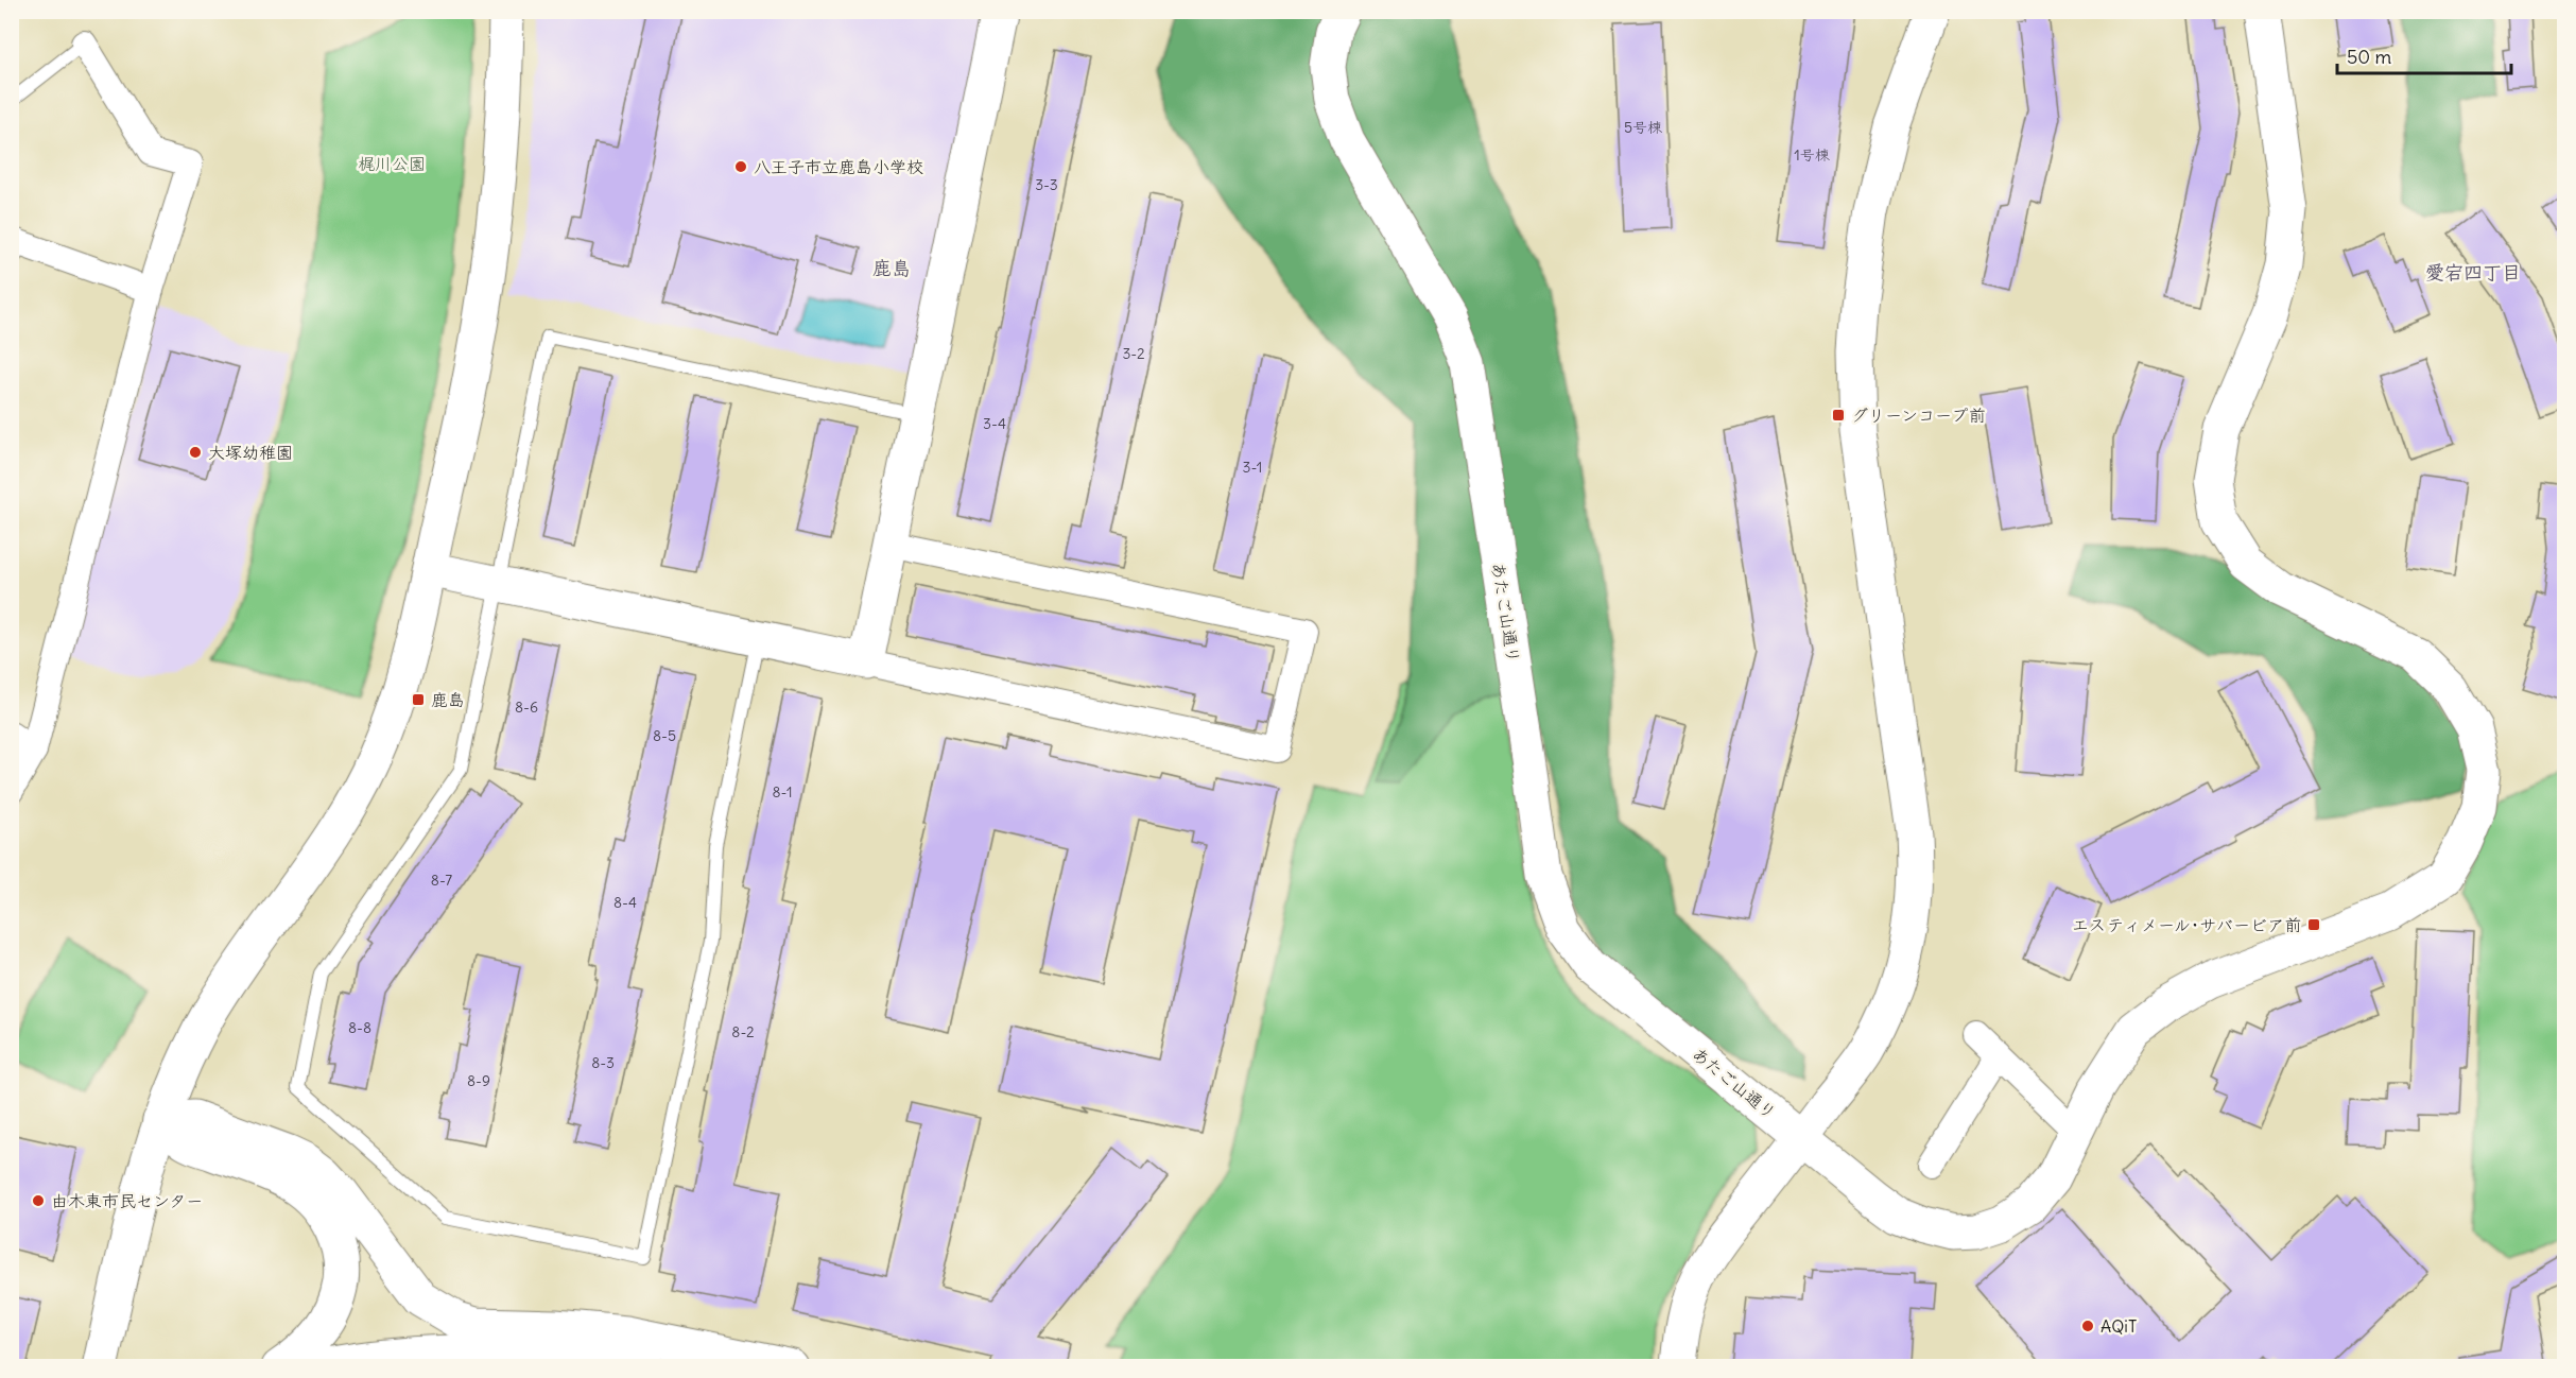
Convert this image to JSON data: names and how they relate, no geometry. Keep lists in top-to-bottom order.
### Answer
{
  "streets": {
    "street": ["あたご山通り"]
  },
  "districts": ["鹿島", "愛宕四丁目"],
  "parks": ["梶川公園"],
  "places": {
    "other": [
      "八王子市立鹿島小学校",
      "大塚幼稚園",
      "由木東市民センター",
      "AQiT"
    ],
    "transit": ["グリーンコープ前", "鹿島", "エスティメール･サバービア前"]
  },
  "house_numbers": [
    "5号棟",
    "1号棟",
    "3-3",
    "3-2",
    "3-4",
    "3-1",
    "8-6",
    "8-5",
    "8-1",
    "8-7",
    "8-4",
    "8-8",
    "8-2",
    "8-3",
    "8-9"
  ],
  "scale_bar": "50 m"
}
